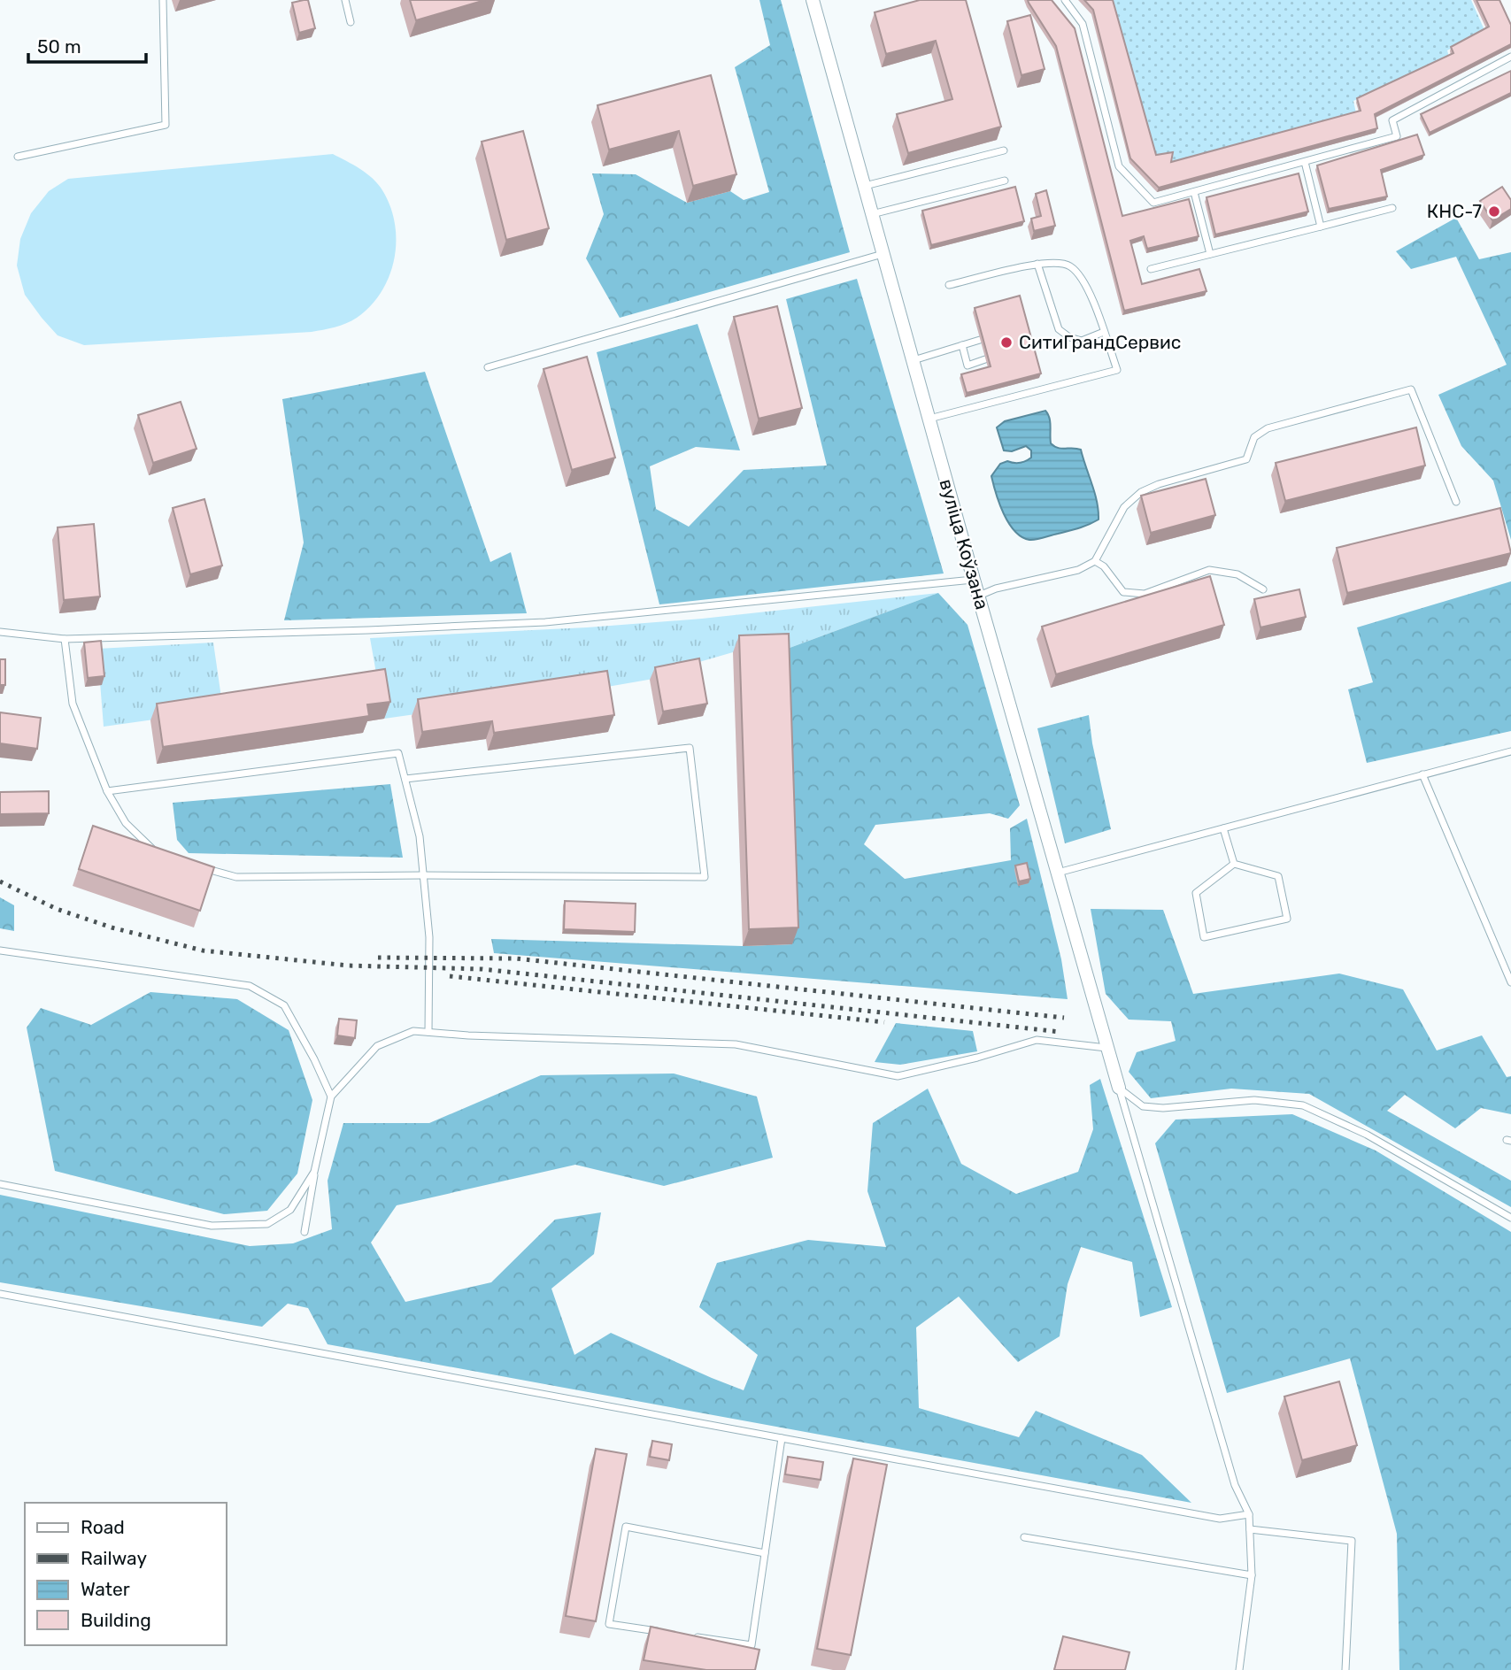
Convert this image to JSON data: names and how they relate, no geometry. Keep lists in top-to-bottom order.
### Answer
{
  "streets": {
    "street": ["вуліца Коўзана"]
  },
  "places": ["КНС-7", "СитиГрандСервис"],
  "legend": [
    "Road",
    "Railway",
    "Water",
    "Building"
  ],
  "scale_bar": "50 m"
}
